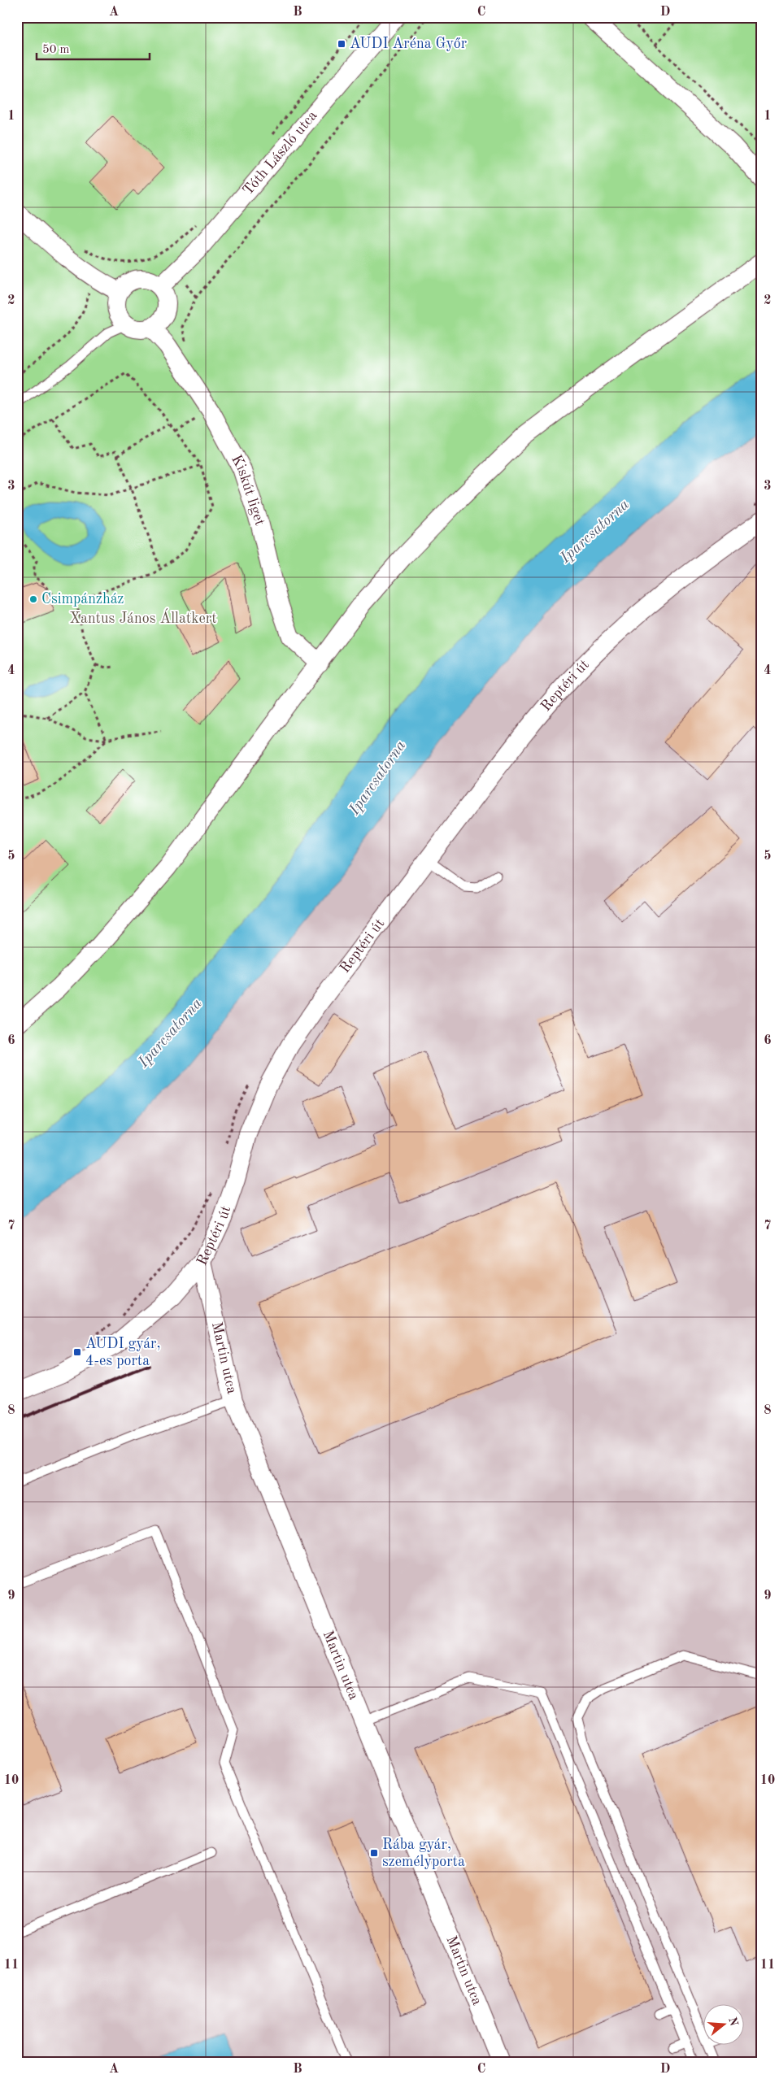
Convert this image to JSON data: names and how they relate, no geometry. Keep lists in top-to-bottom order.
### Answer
{
  "streets": {
    "street": [
      "Tóth László utca",
      "Kiskút liget",
      "Reptéri út",
      "Martin utca"
    ]
  },
  "crossings": [
    ["Tóth László utca", "Kiskút liget"],
    ["Reptéri út", "Martin utca"]
  ],
  "water": ["Iparcsatorna"],
  "parks": ["Xantus János Állatkert"],
  "places": {
    "transit": ["AUDI Aréna Győr", "AUDI gyár, 4-es porta", "Rába gyár, személyporta"],
    "other": ["Csimpánzház"]
  },
  "scale_bar": "50 m",
  "north": "right",
  "grid": {
    "columns": [
      "A",
      "B",
      "C",
      "D"
    ],
    "rows": [
      "1",
      "2",
      "3",
      "4",
      "5",
      "6",
      "7",
      "8",
      "9",
      "10",
      "11"
    ]
  }
}
